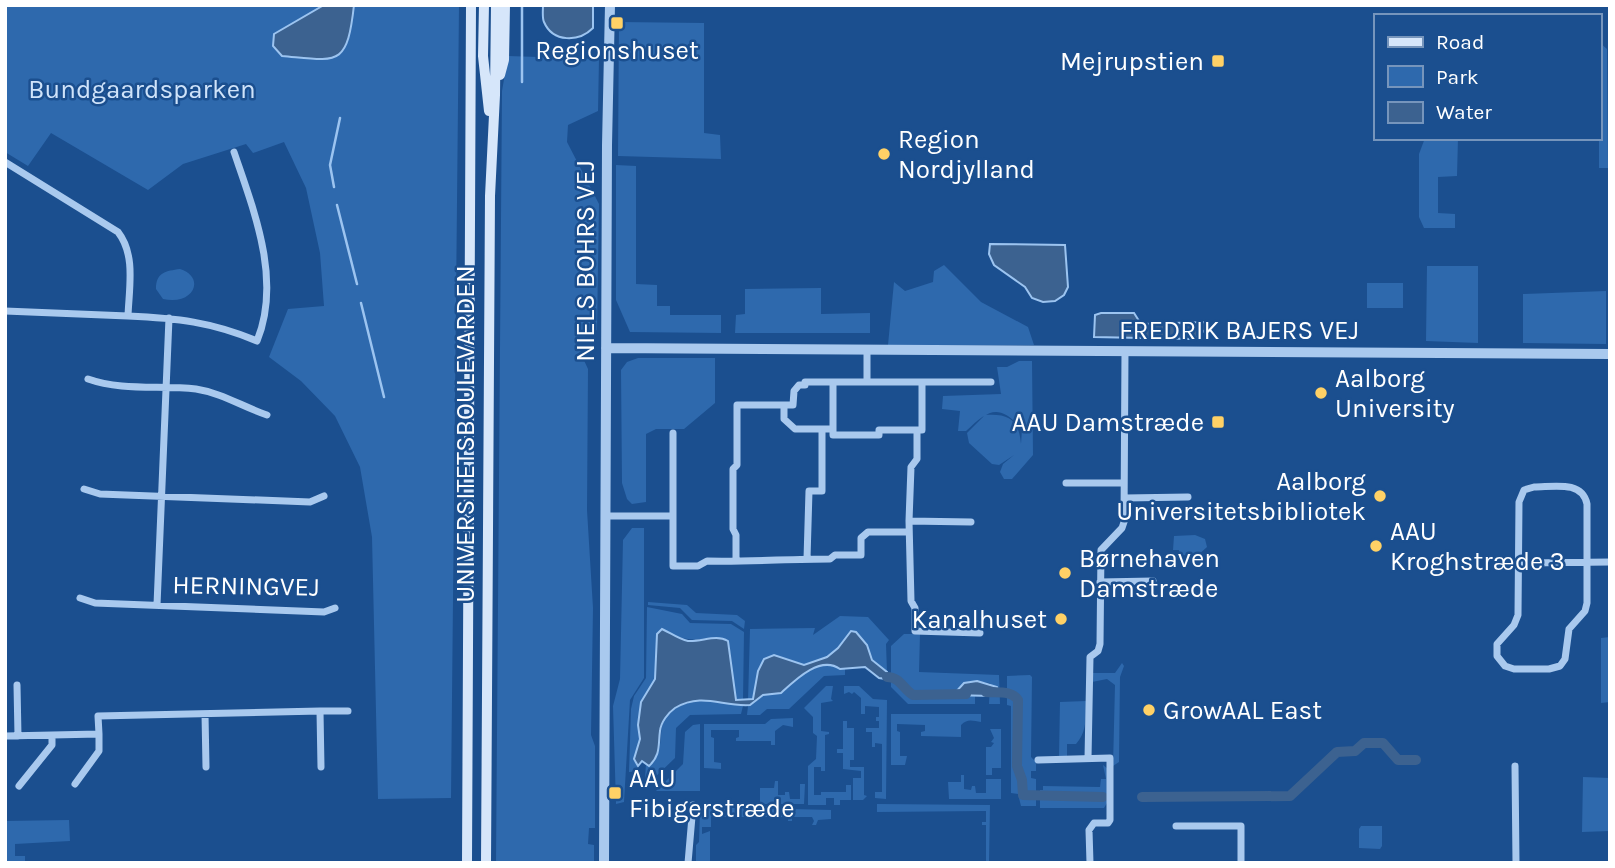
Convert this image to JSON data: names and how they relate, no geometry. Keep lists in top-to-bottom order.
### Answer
{
  "streets": {
    "main road": ["UNIVERSITETSBOULEVARDEN"],
    "street": ["NIELS BOHRS VEJ", "FREDRIK BAJERS VEJ", "HERNINGVEJ"]
  },
  "crossings": [
    ["NIELS BOHRS VEJ", "FREDRIK BAJERS VEJ"]
  ],
  "parks": ["Bundgaardsparken"],
  "places": {
    "transit": [
      "Regionshuset",
      "Mejrupstien",
      "AAU Damstræde",
      "AAU Fibigerstræde"
    ],
    "other": [
      "Region Nordjylland",
      "Aalborg University",
      "Aalborg Universitetsbibliotek",
      "AAU Kroghstræde 3",
      "Børnehaven Damstræde",
      "Kanalhuset",
      "GrowAAL East"
    ]
  },
  "legend": ["Road", "Park", "Water"]
}
